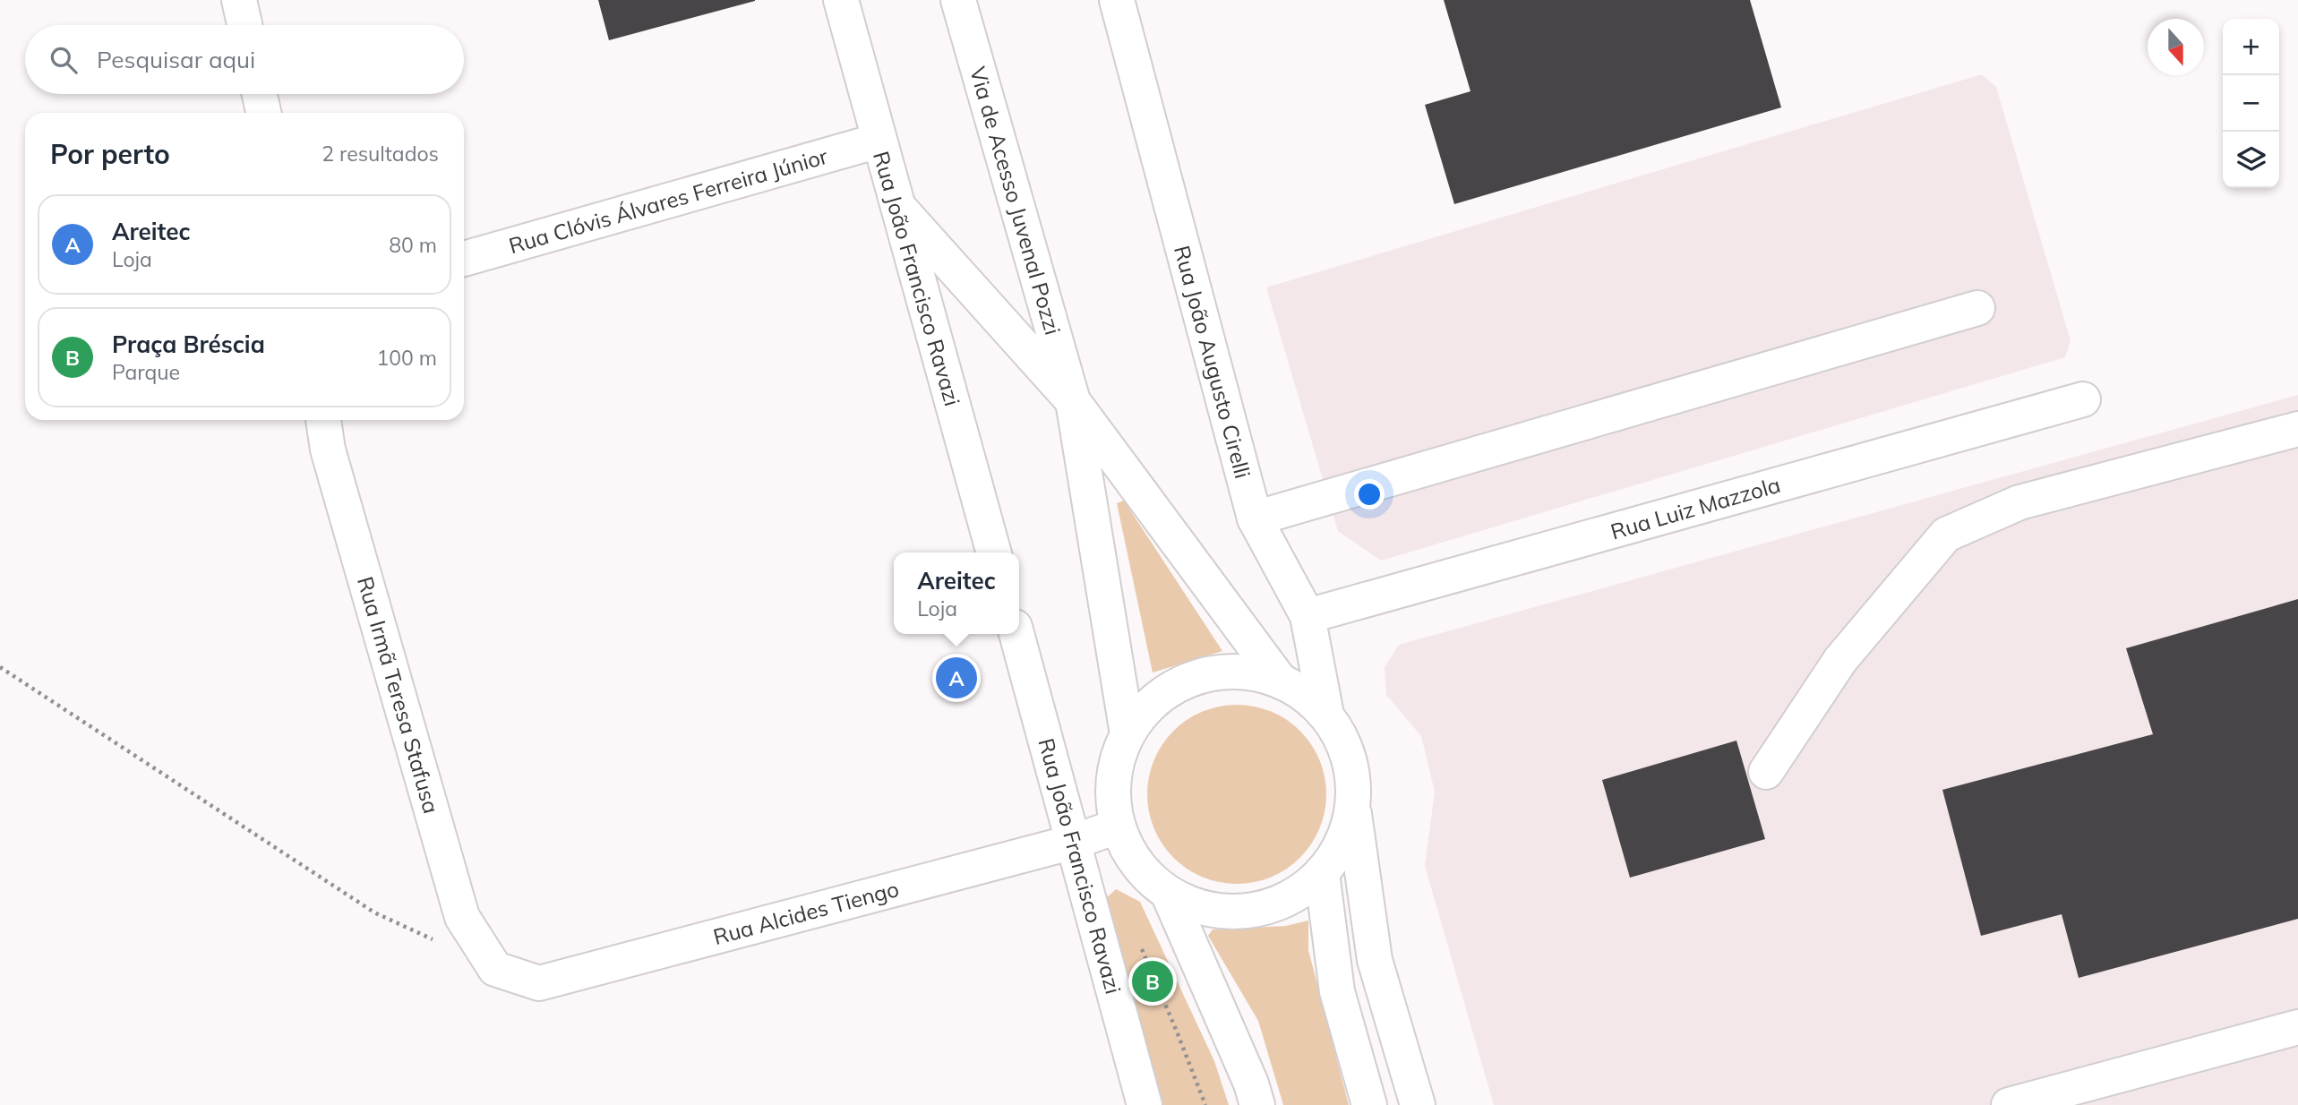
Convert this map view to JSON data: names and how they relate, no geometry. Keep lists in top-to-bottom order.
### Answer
{
  "streets": {
    "street": [
      "Rua Clóvis Álvares Ferreira Júnior",
      "Via de Acesso Juvenal Pozzi",
      "Rua João Francisco Ravazi",
      "Rua João Augusto Cirelli",
      "Rua Luiz Mazzola",
      "Rua Irmã Teresa Stafusa",
      "Rua Alcides Tiengo"
    ]
  },
  "crossings": [
    ["Rua Clóvis Álvares Ferreira Júnior", "Rua João Francisco Ravazi"],
    ["Rua João Francisco Ravazi", "Rua Alcides Tiengo"],
    ["Rua João Augusto Cirelli", "Rua Luiz Mazzola"],
    ["Rua Irmã Teresa Stafusa", "Rua Alcides Tiengo"]
  ],
  "north": "bottom",
  "page": {
    "map_buttons": ["+", "−"],
    "search": "Pesquisar aqui",
    "heading": ["Por perto", "2 resultados"],
    "list": [
      {
        "mark": "A",
        "name": "Areitec",
        "note": "Loja",
        "value": "80 m"
      },
      {
        "mark": "B",
        "name": "Praça Bréscia",
        "note": "Parque",
        "value": "100 m"
      }
    ],
    "popup": ["Areitec", "Loja"],
    "pins": ["A", "B"]
  }
}
